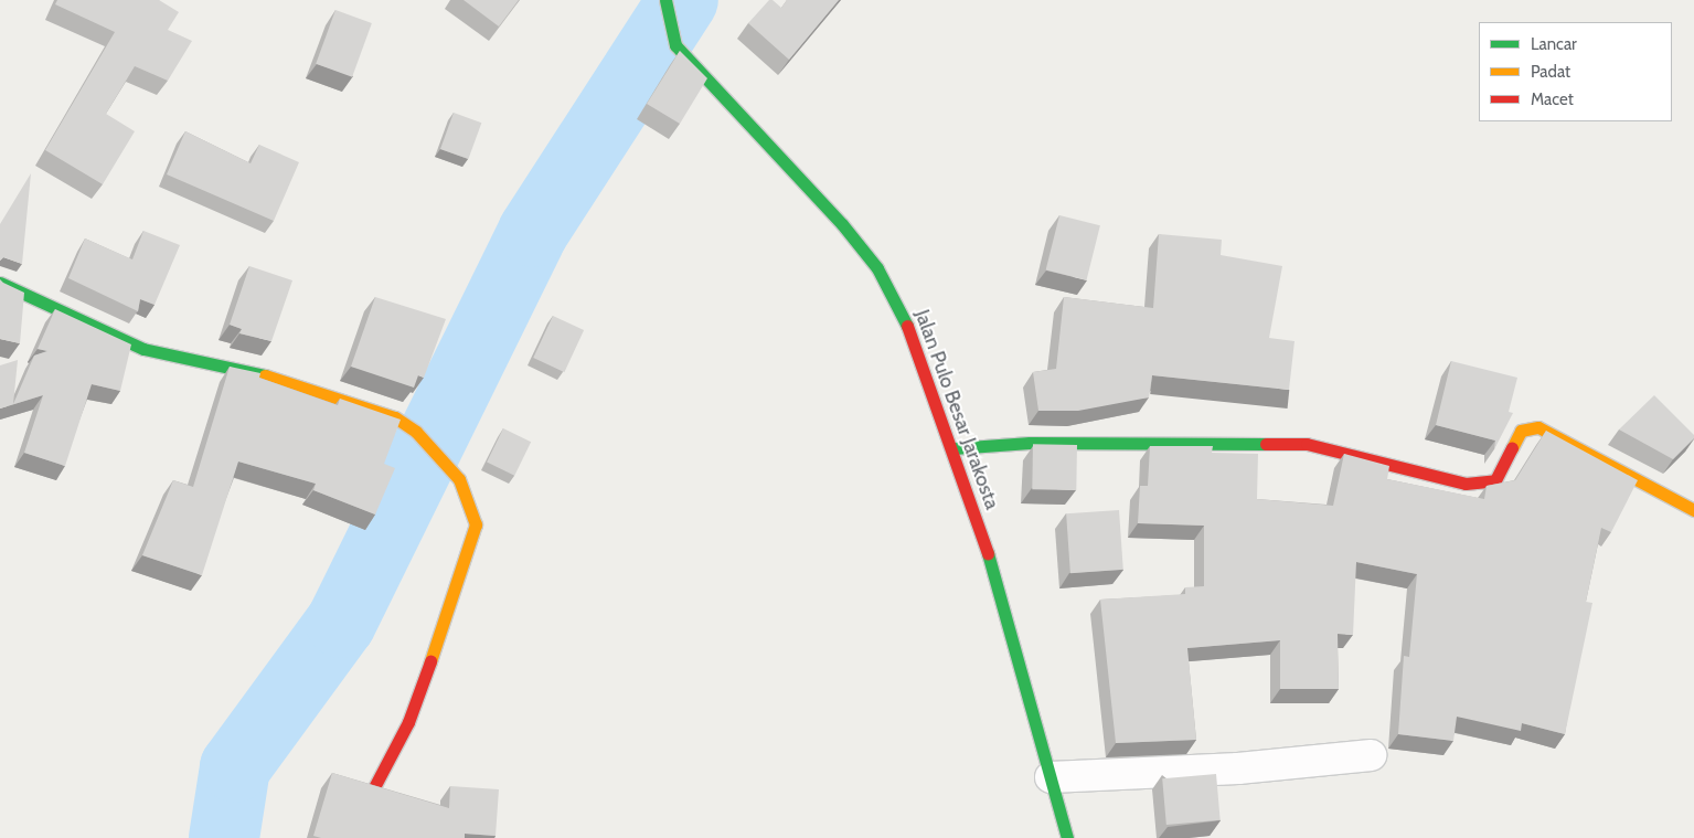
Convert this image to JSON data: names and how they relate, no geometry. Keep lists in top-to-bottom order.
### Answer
{
  "streets": {
    "street": ["Jalan Pulo Besar Jarakosta"]
  },
  "legend": ["Lancar", "Padat", "Macet"]
}
